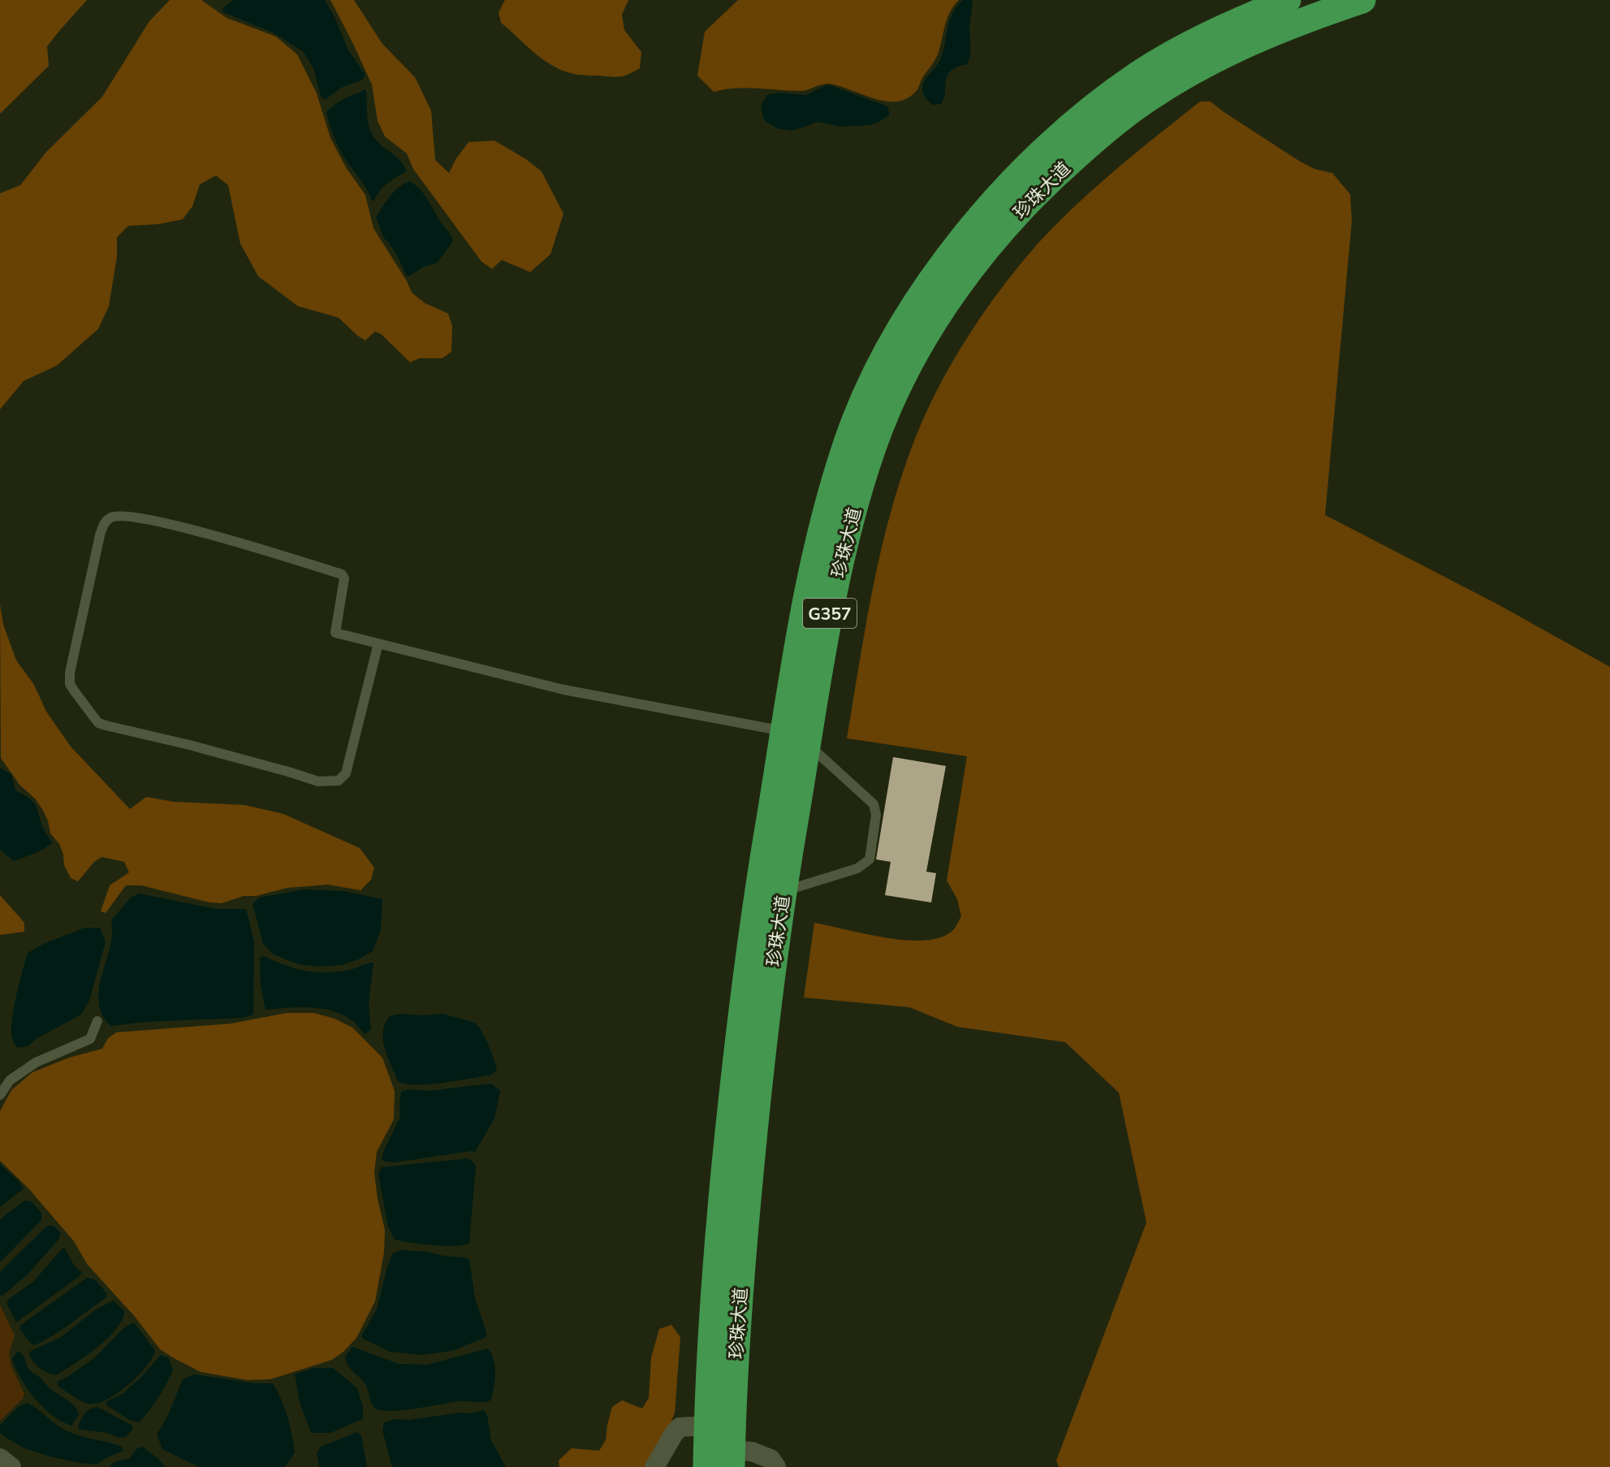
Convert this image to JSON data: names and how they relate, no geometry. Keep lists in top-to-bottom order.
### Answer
{
  "streets": {
    "highway": ["珍珠大道", "G357"]
  }
}
